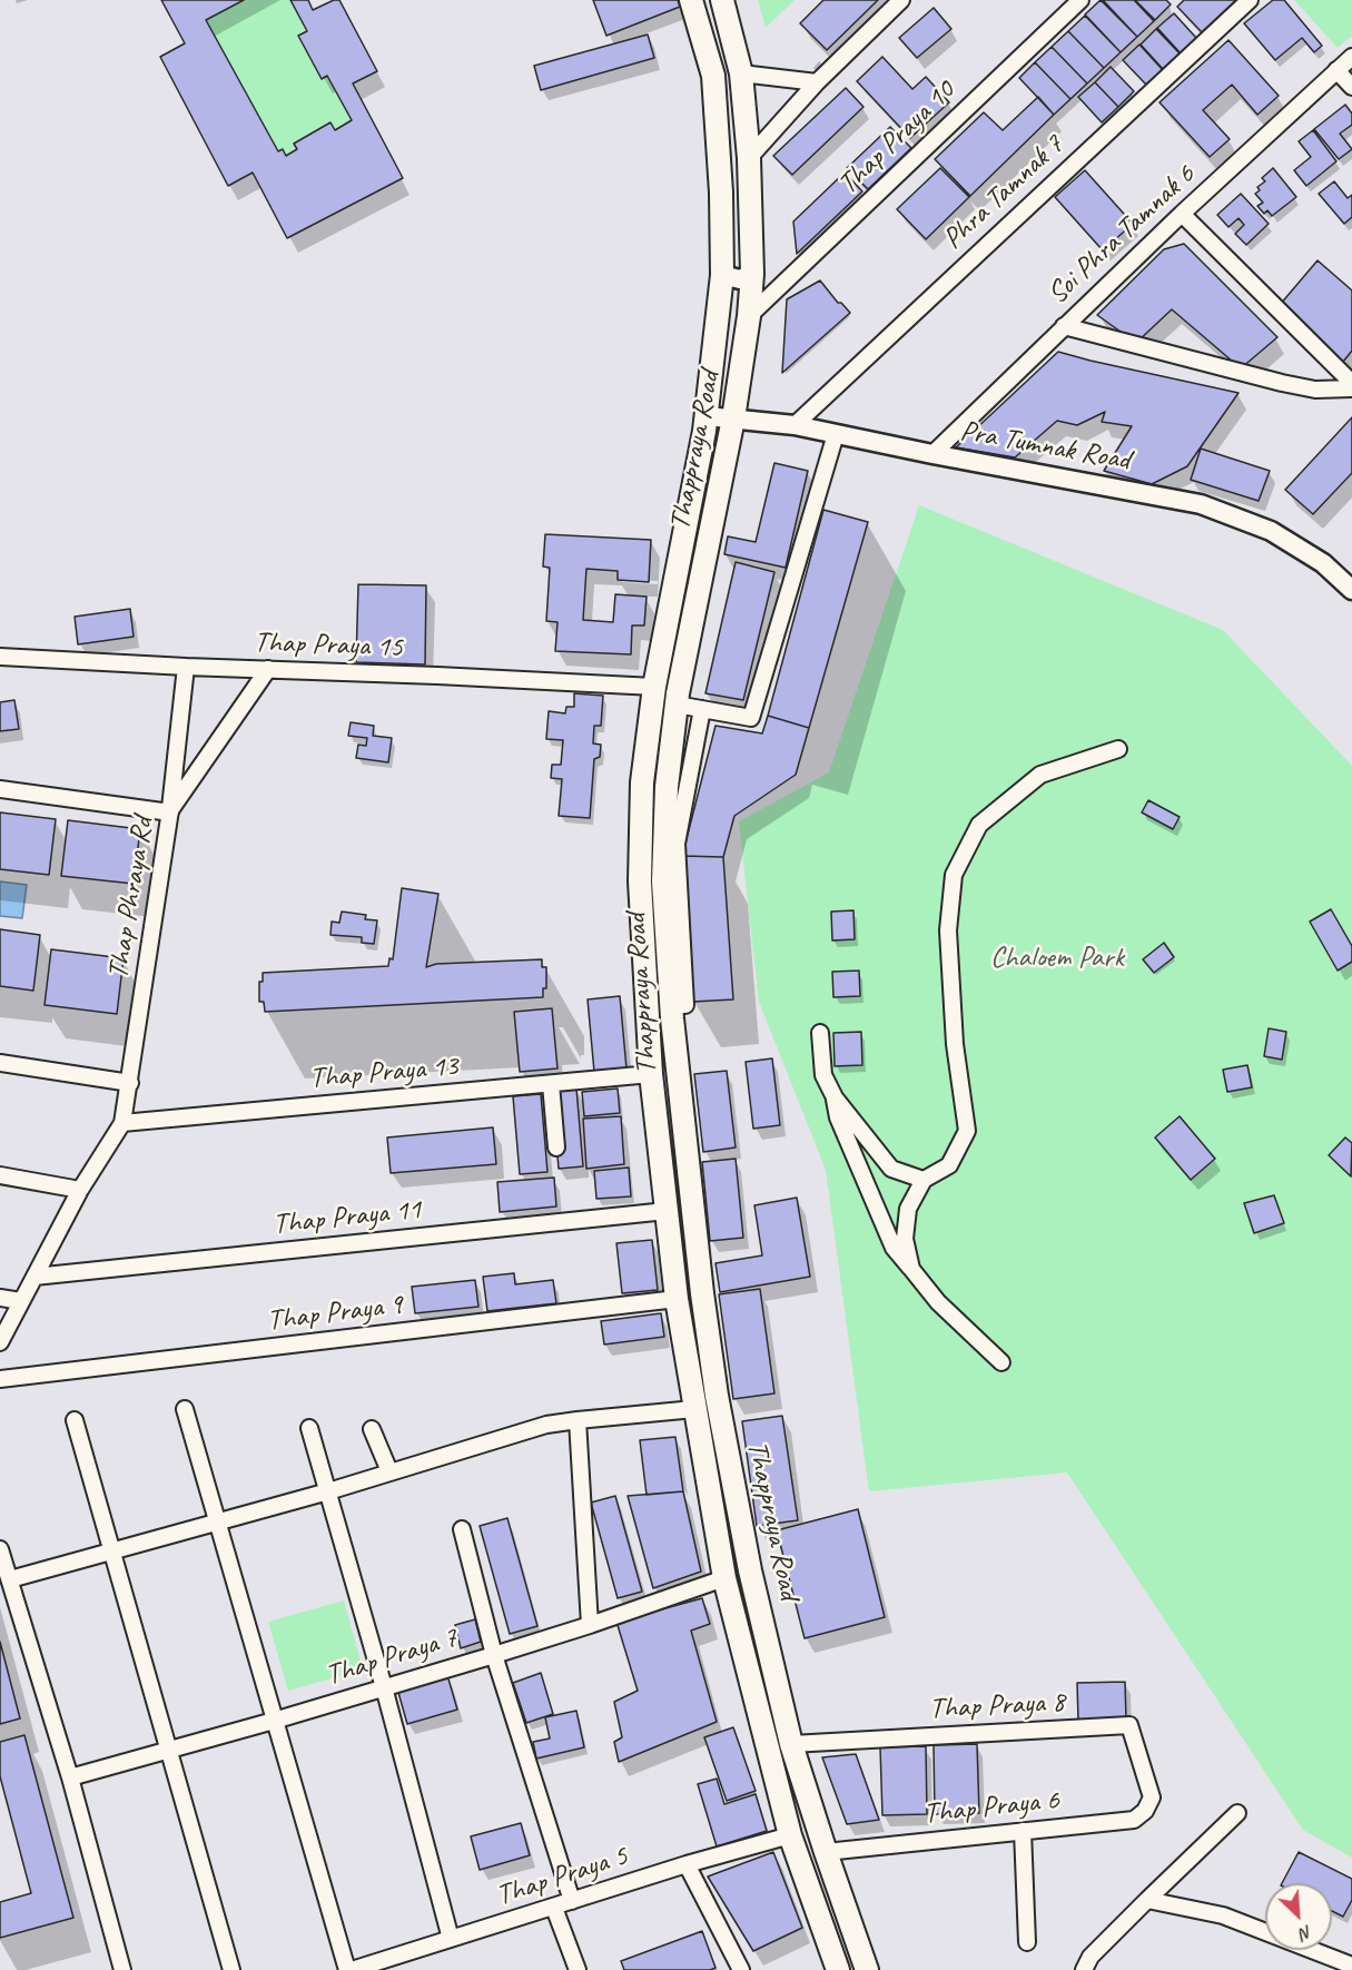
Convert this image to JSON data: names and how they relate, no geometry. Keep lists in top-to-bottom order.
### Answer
{
  "streets": {
    "main road": ["Thappraya Road"],
    "street": [
      "Thap Praya 10",
      "Phra Tamnak 7",
      "Soi Phra Tamnak 6",
      "Pra Tumnak Road",
      "Thap Praya 15",
      "Thap Phraya Rd",
      "Thap Praya 13",
      "Thap Praya 11",
      "Thap Praya 9",
      "Thap Praya 7",
      "Thap Praya 8",
      "Thap Praya 6",
      "Thap Praya 5"
    ]
  },
  "crossings": [
    ["Thap Praya 10", "Thappraya Road"],
    ["Phra Tamnak 7", "Pra Tumnak Road"],
    ["Soi Phra Tamnak 6", "Pra Tumnak Road"],
    ["Pra Tumnak Road", "Thappraya Road"],
    ["Thappraya Road", "Thap Praya 15"],
    ["Thappraya Road", "Thap Praya 13"],
    ["Thappraya Road", "Thap Praya 11"],
    ["Thappraya Road", "Thap Praya 9"],
    ["Thappraya Road", "Thap Praya 7"],
    ["Thappraya Road", "Thap Praya 8"],
    ["Thappraya Road", "Thap Praya 6"],
    ["Thappraya Road", "Thap Praya 5"],
    ["Thap Praya 15", "Thap Phraya Rd"],
    ["Thap Phraya Rd", "Thap Praya 13"],
    ["Thap Praya 8", "Thap Praya 6"]
  ],
  "parks": ["Chaloem Park"],
  "north": "bottom right"
}
